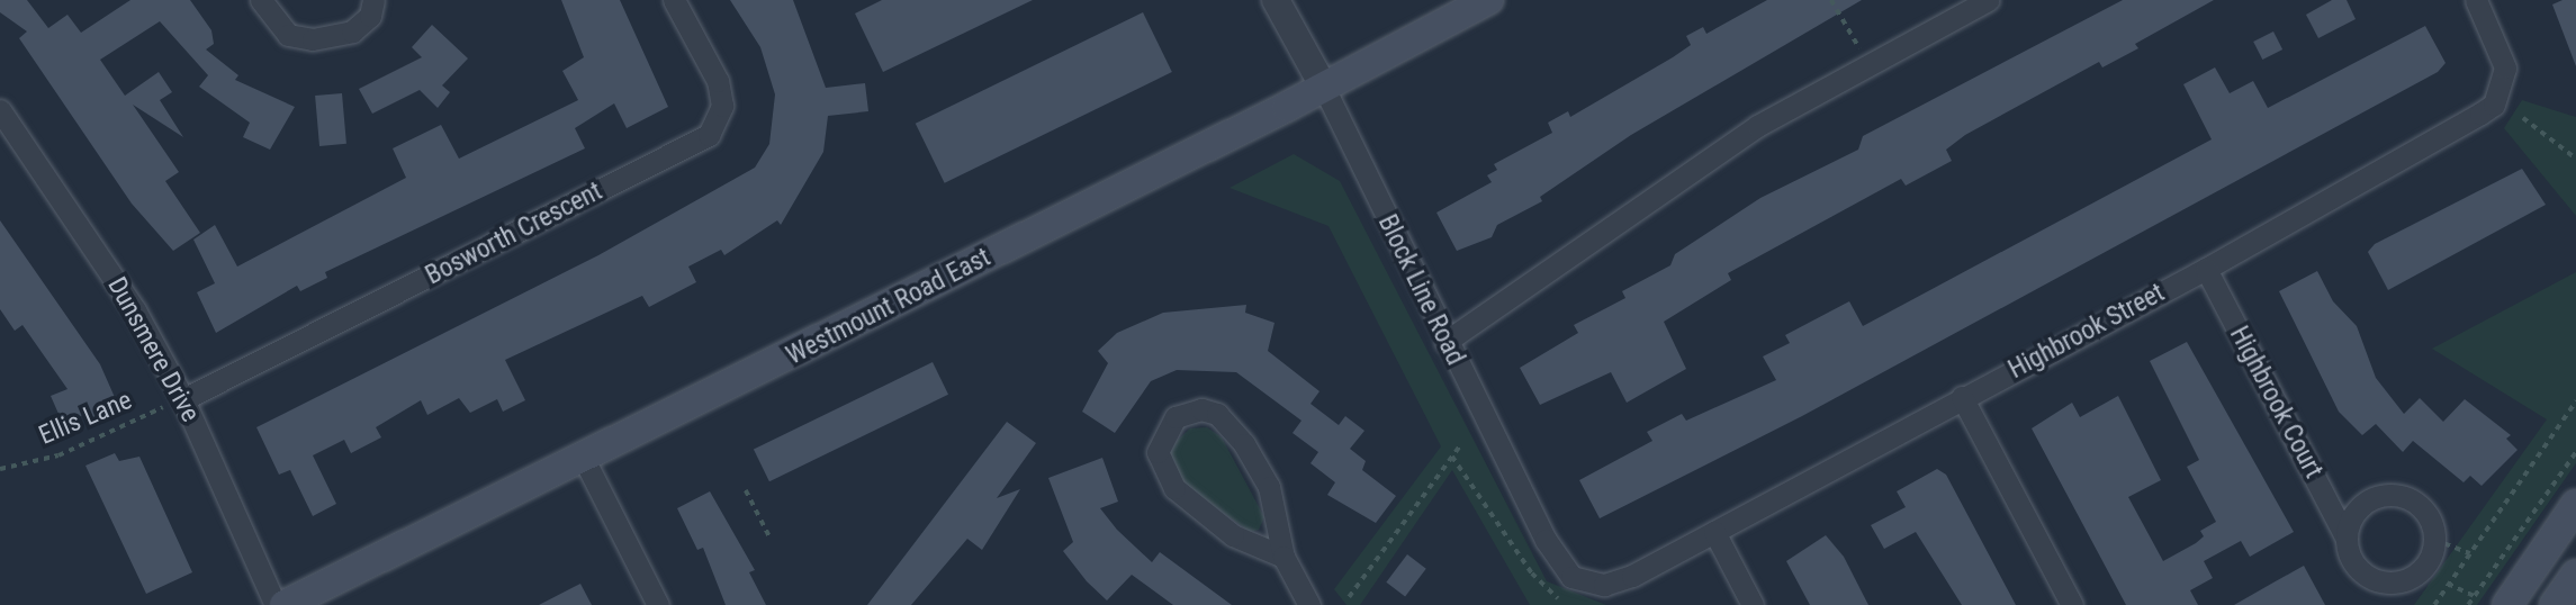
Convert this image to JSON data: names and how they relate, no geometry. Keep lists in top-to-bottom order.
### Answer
{
  "streets": {
    "main road": ["Westmount Road East"],
    "street": [
      "Bosworth Crescent",
      "Block Line Road",
      "Highbrook Street",
      "Dunsmere Drive",
      "Highbrook Court"
    ],
    "path": ["Ellis Lane"]
  },
  "crossings": [
    ["Bosworth Crescent", "Dunsmere Drive"],
    ["Bosworth Crescent", "Ellis Lane"],
    ["Block Line Road", "Westmount Road East"],
    ["Block Line Road", "Highbrook Street"],
    ["Highbrook Street", "Highbrook Court"],
    ["Dunsmere Drive", "Ellis Lane"]
  ]
}
